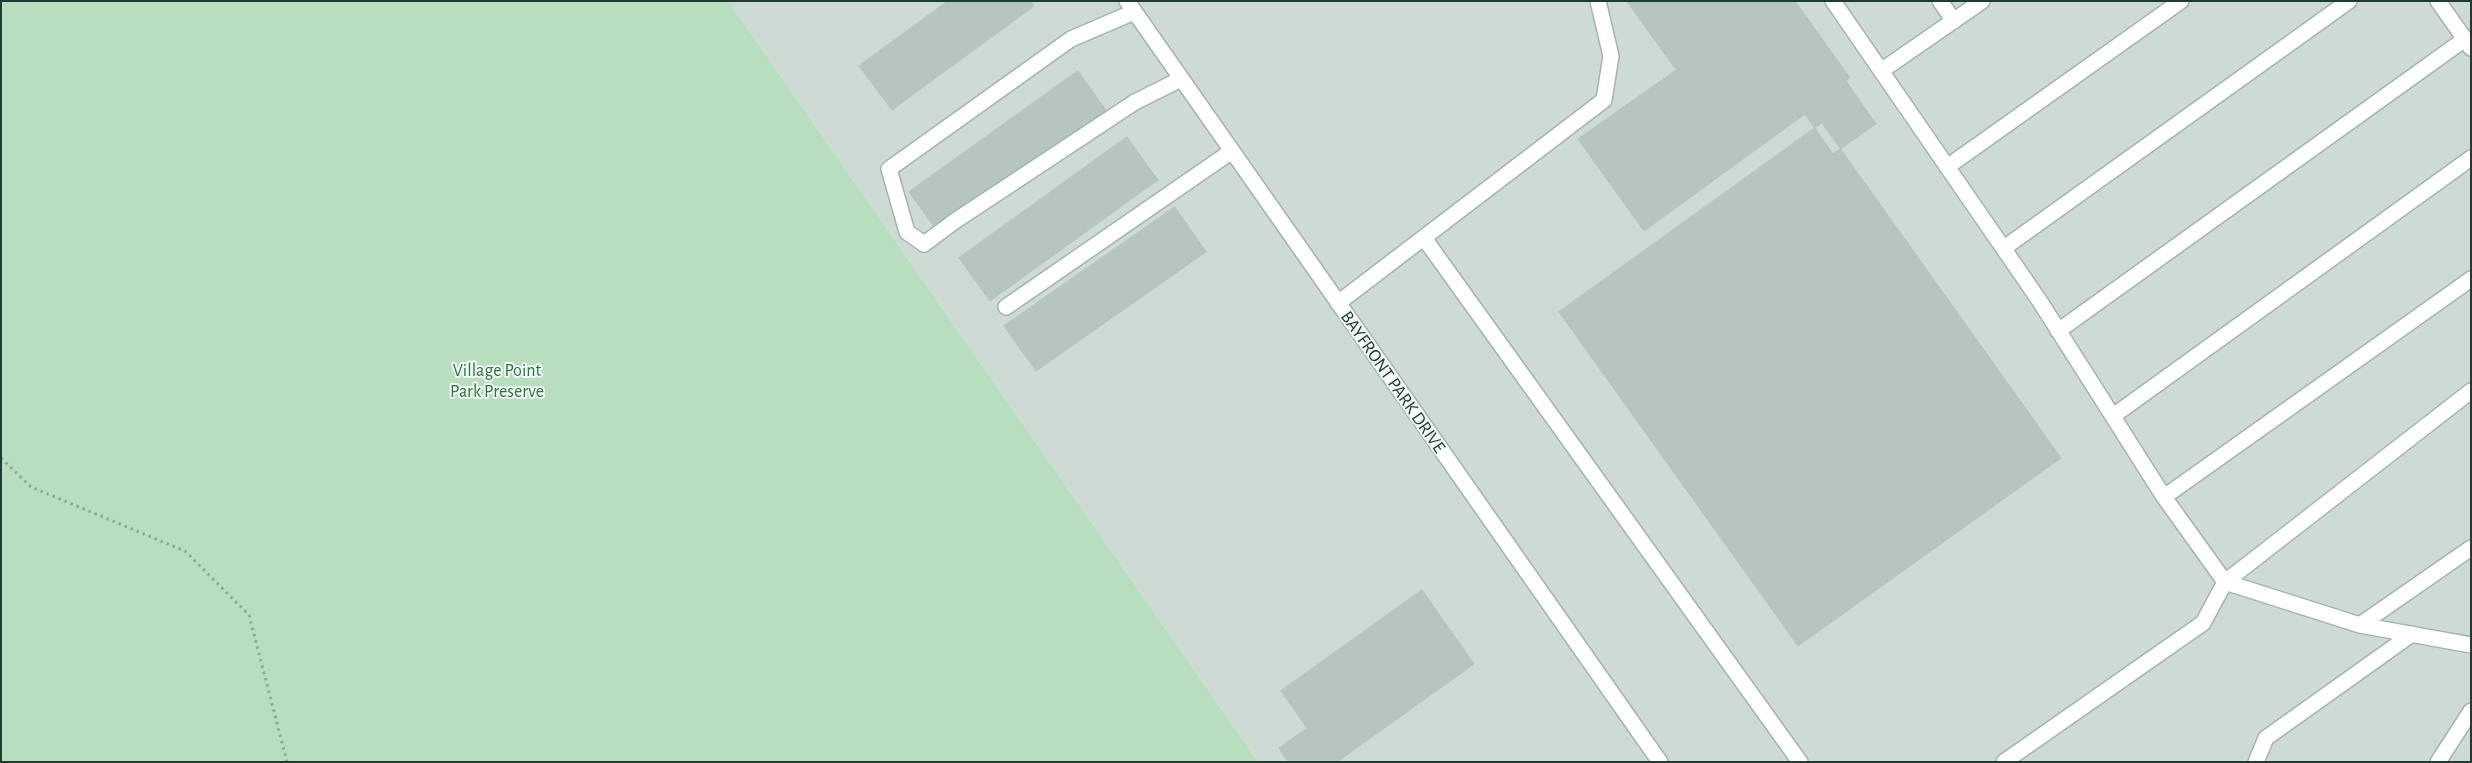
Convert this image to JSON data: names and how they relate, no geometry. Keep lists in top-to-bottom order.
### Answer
{
  "streets": {
    "street": ["BAYFRONT PARK DRIVE"]
  },
  "parks": ["Village Point Park Preserve"]
}
